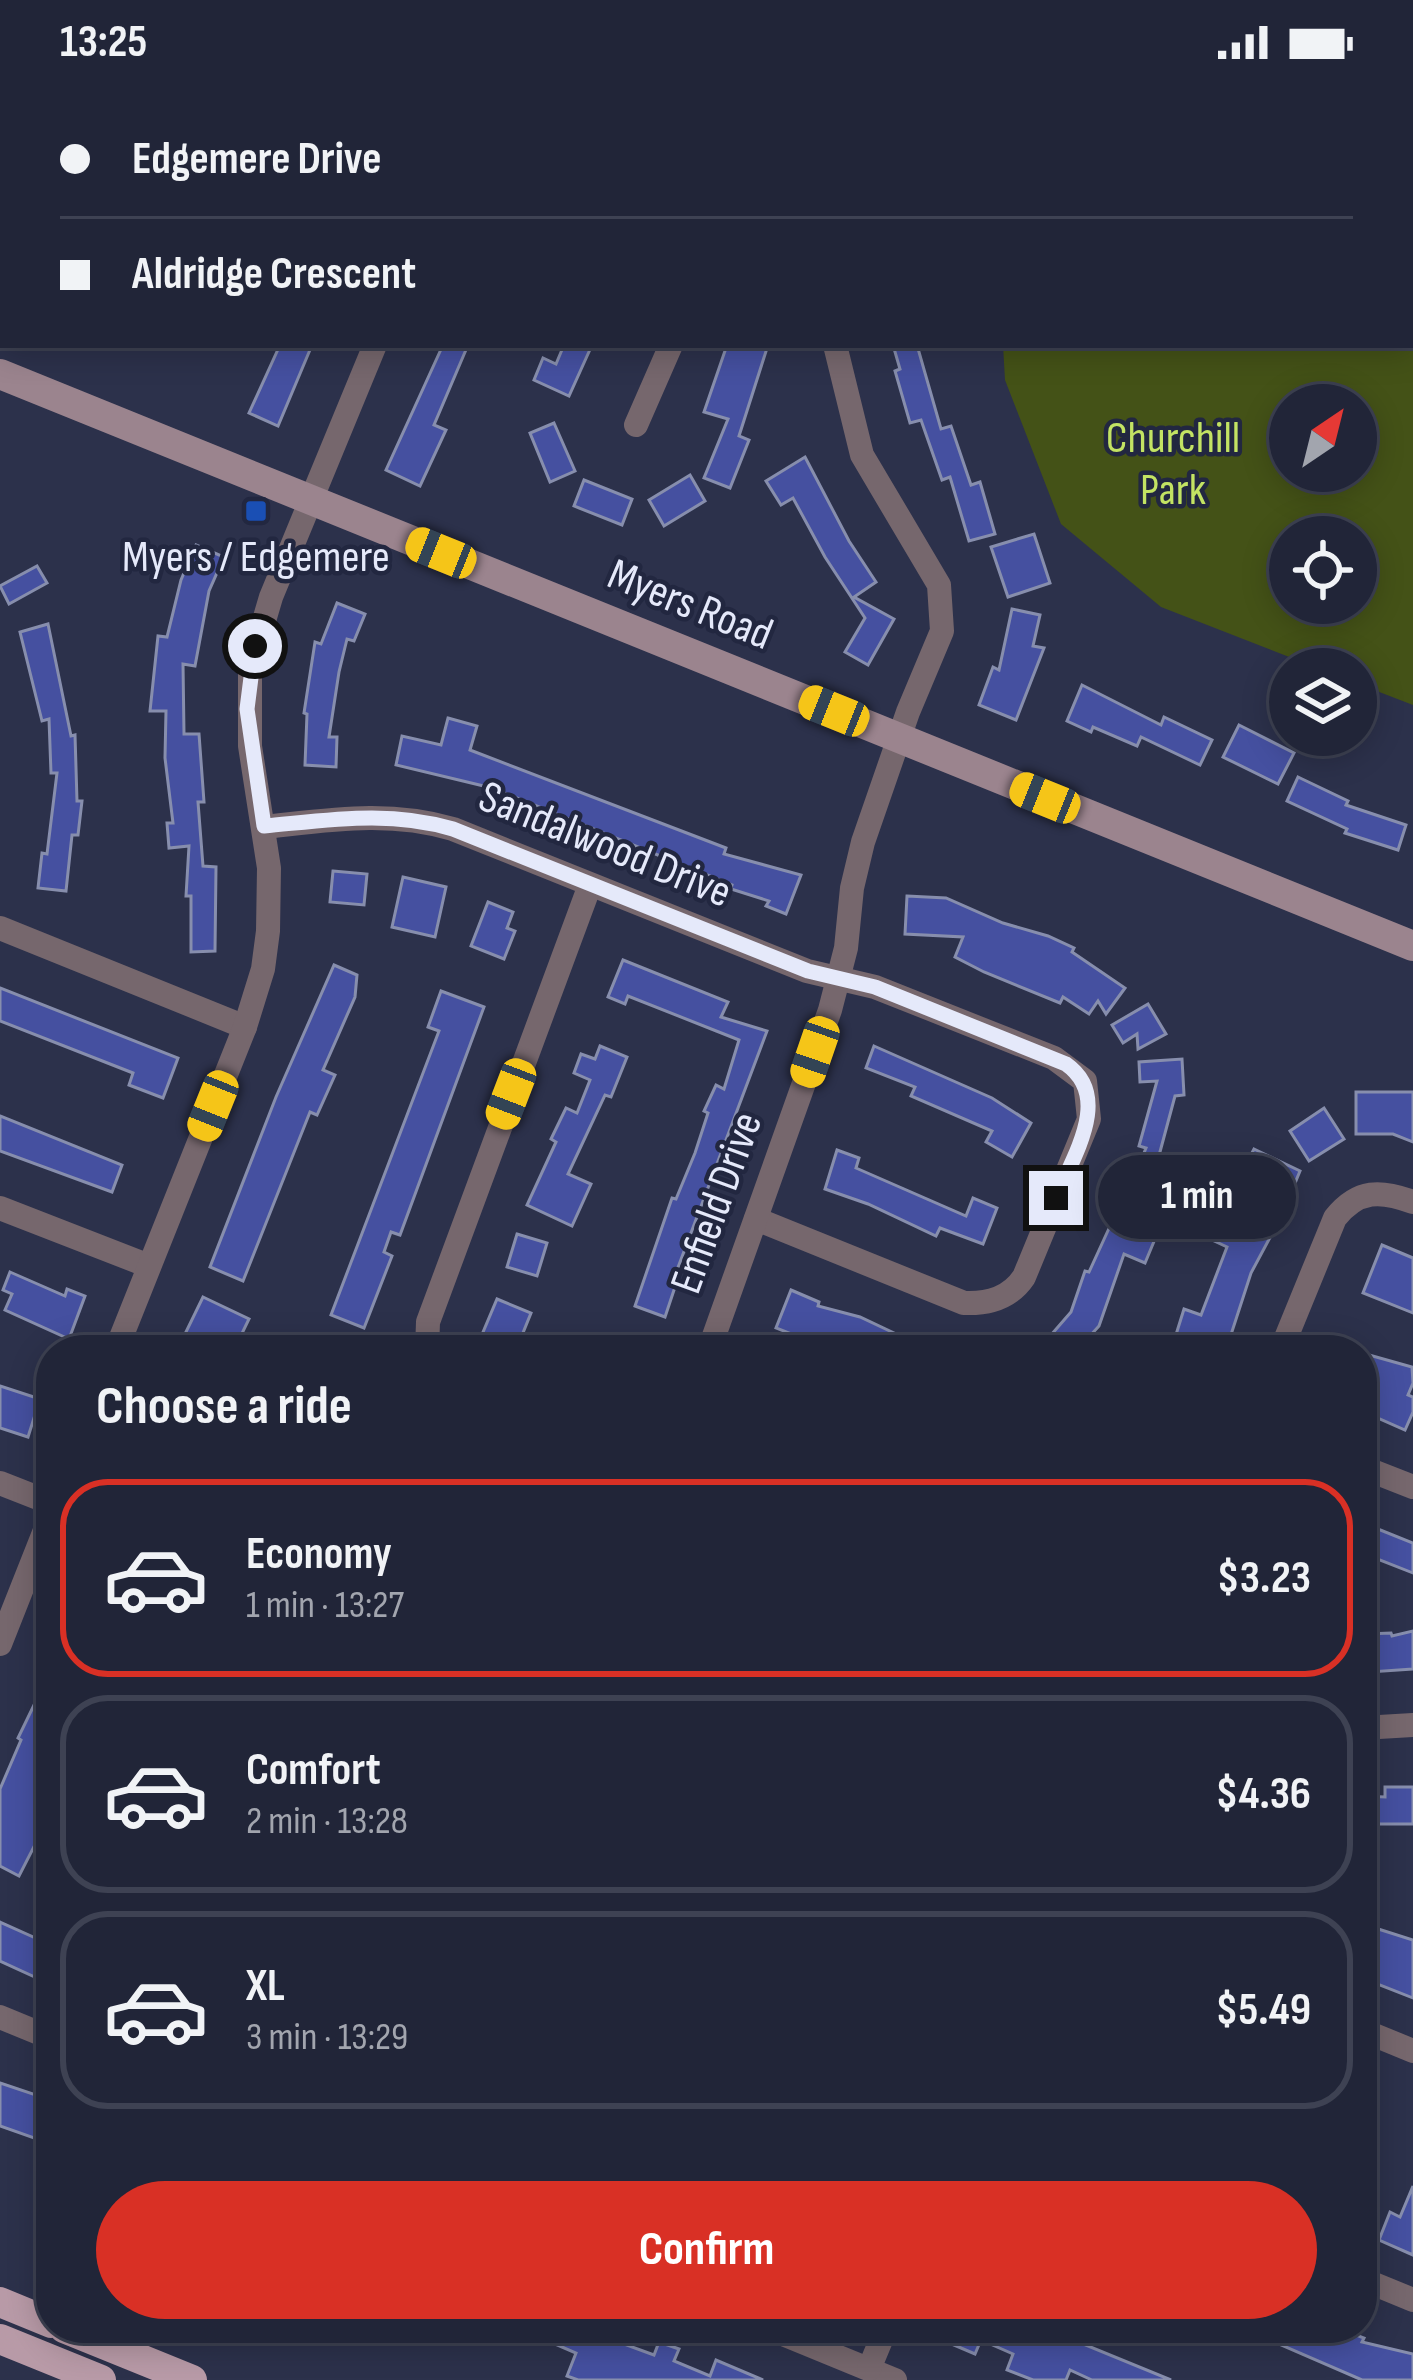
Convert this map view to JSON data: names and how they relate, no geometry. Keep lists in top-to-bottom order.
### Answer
{
  "streets": {
    "main road": ["Myers Road"],
    "street": ["Sandalwood Drive", "Enfield Drive"]
  },
  "crossings": [
    ["Myers Road", "Enfield Drive"],
    ["Sandalwood Drive", "Enfield Drive"]
  ],
  "parks": ["Churchill Park"],
  "places": {
    "transit": ["Myers / Edgemere"]
  },
  "north": "top right",
  "page": {
    "status": "13:25",
    "banner": ["Edgemere Drive", "Aldridge Crescent"],
    "bubble": "1 min",
    "heading": "Choose a ride",
    "list": [
      {
        "name": "Economy",
        "note": "1 min · 13:27",
        "value": "$3.23"
      },
      {
        "name": "Comfort",
        "note": "2 min · 13:28",
        "value": "$4.36"
      },
      {
        "name": "XL",
        "note": "3 min · 13:29",
        "value": "$5.49"
      }
    ],
    "buttons": "Confirm"
  }
}
